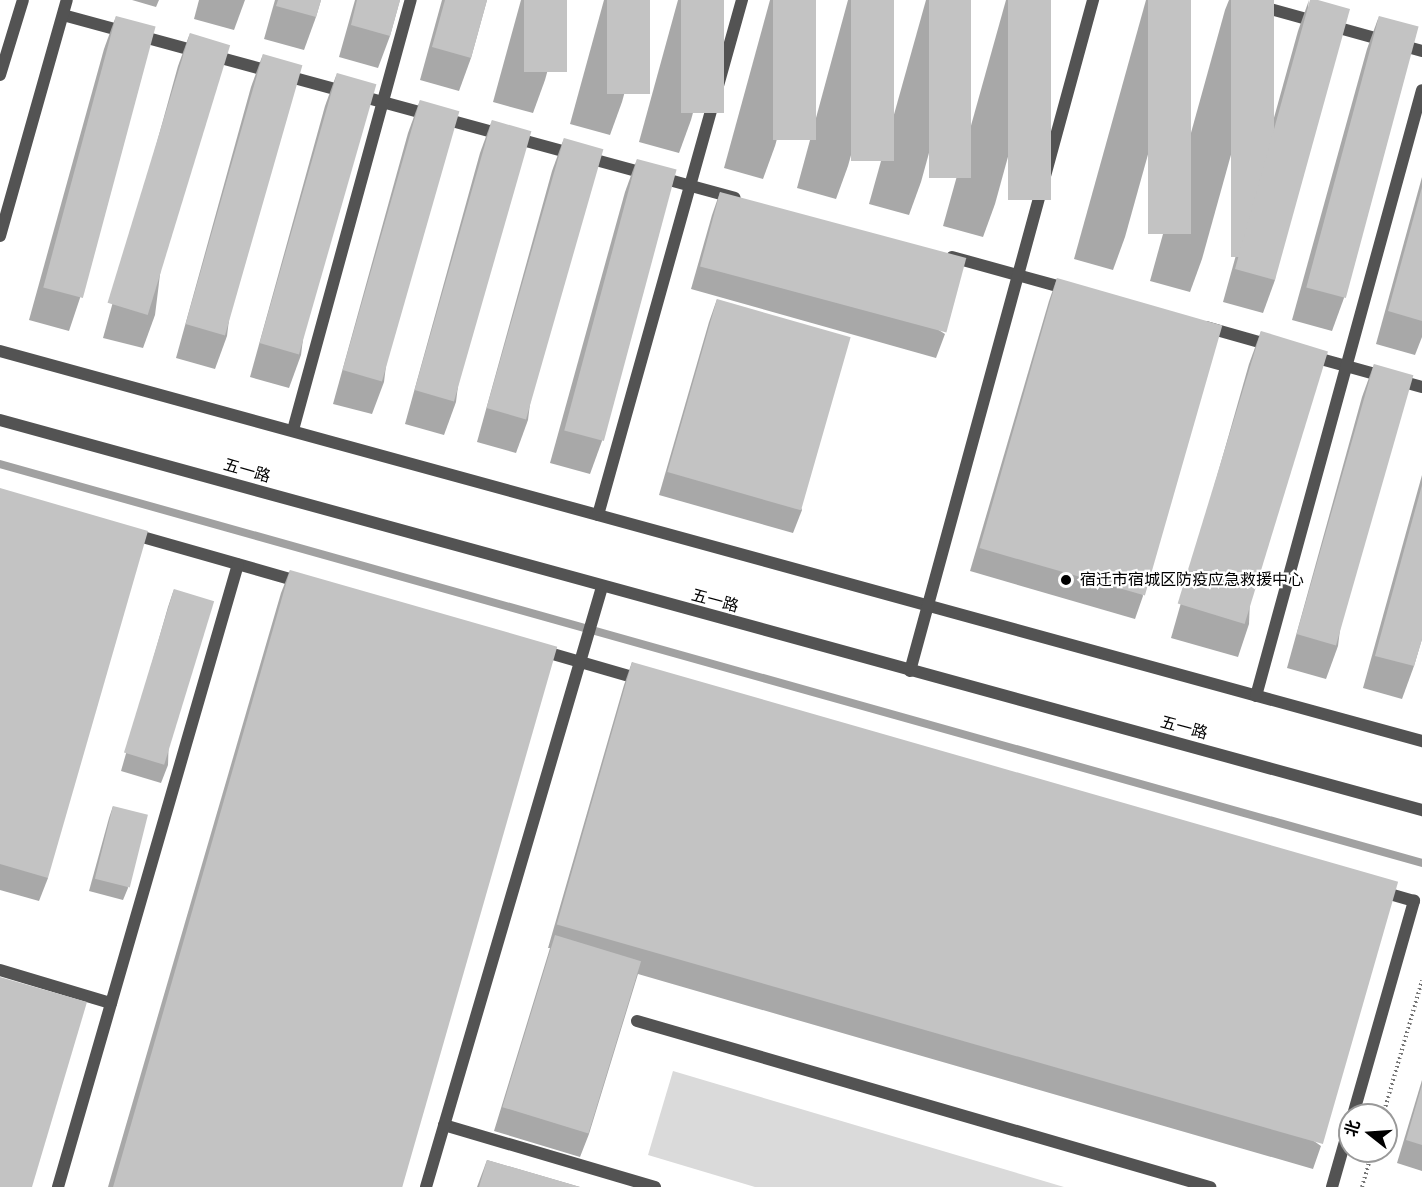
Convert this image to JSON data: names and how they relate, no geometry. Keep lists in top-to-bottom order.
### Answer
{
  "streets": {
    "street": ["五一路"]
  },
  "places": ["宿迁市宿城区防疫应急救援中心"],
  "north": "left"
}
